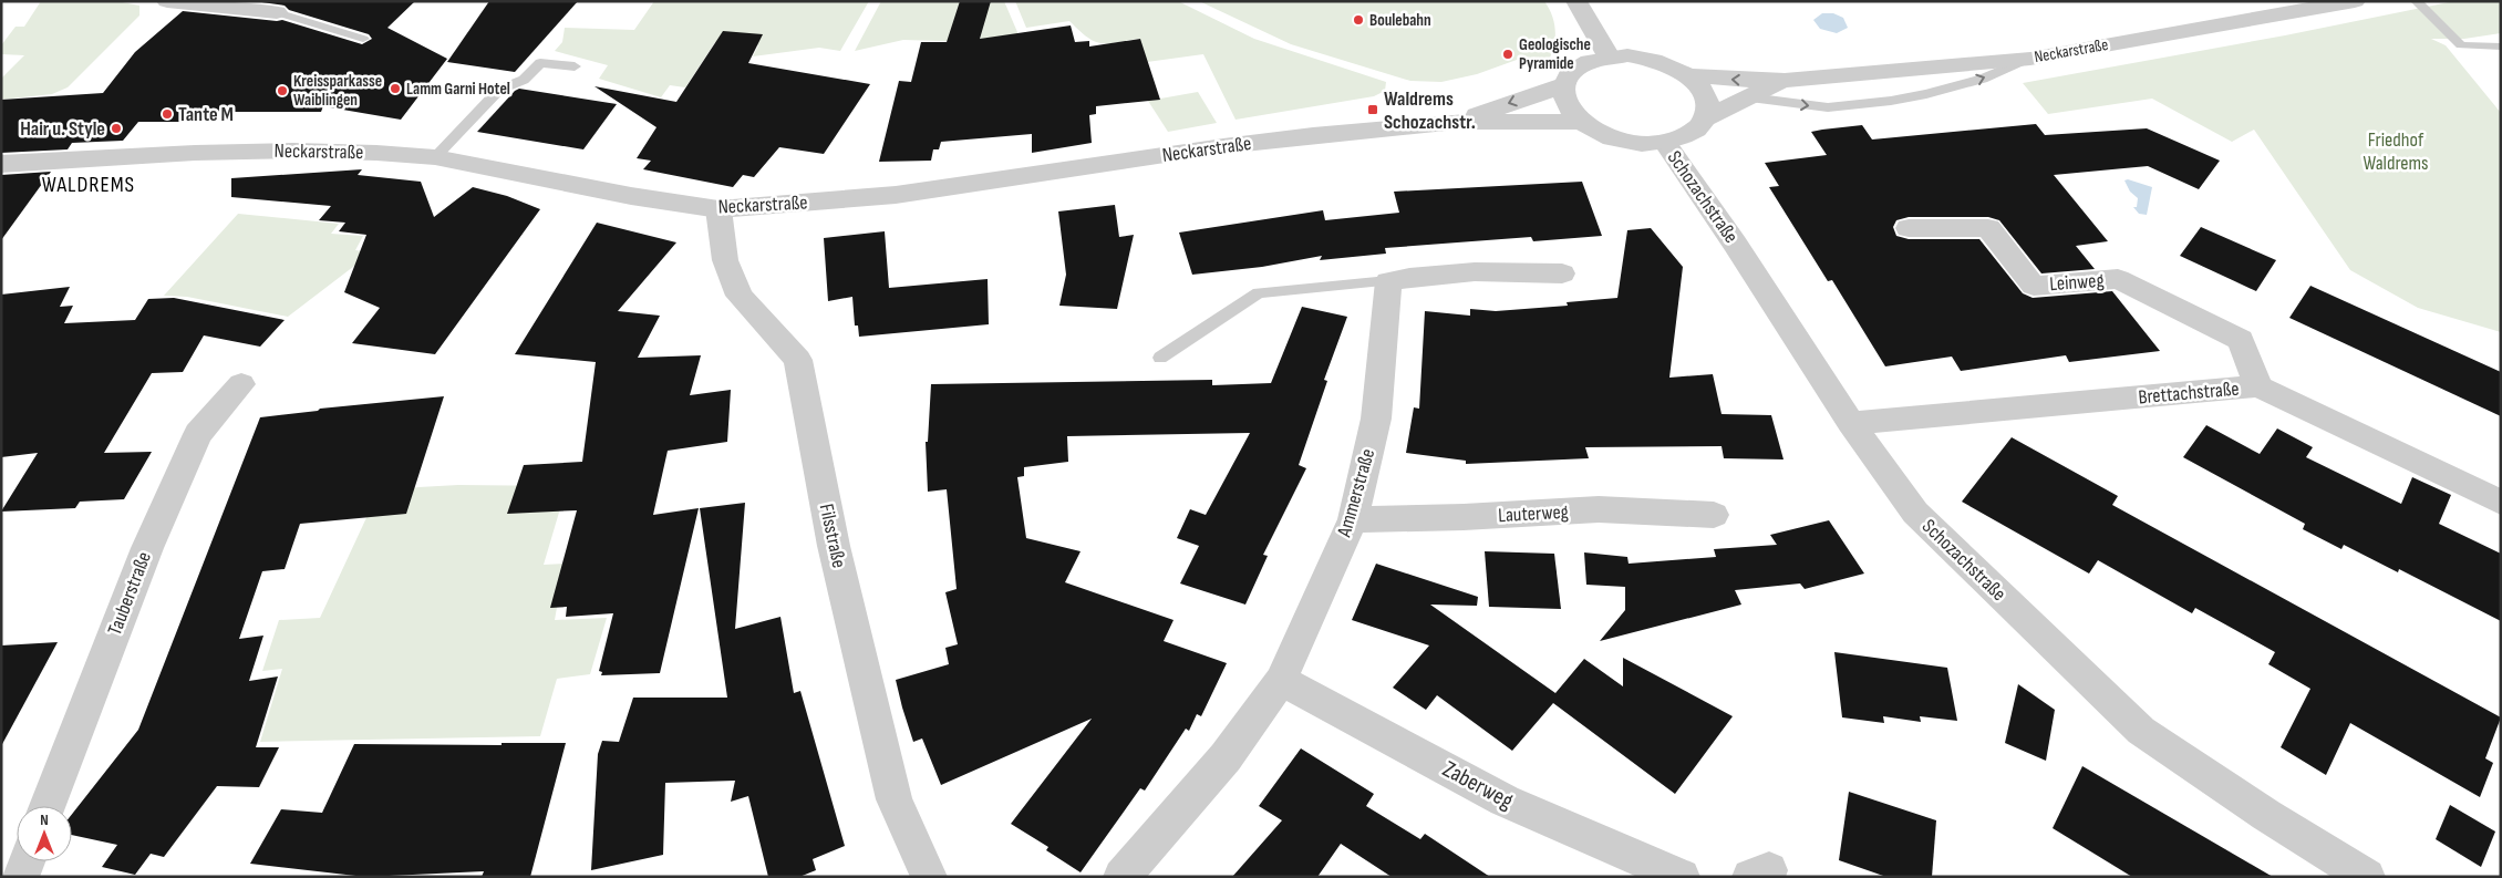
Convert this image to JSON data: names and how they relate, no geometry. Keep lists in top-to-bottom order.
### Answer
{
  "streets": {
    "street": [
      "Neckarstraße",
      "Schozachstraße",
      "Leinweg",
      "Brettachstraße",
      "Ammerstraße",
      "Lauterweg",
      "Filsstraße",
      "Tauberstraße",
      "Zaberweg"
    ]
  },
  "crossings": [
    ["Neckarstraße", "Schozachstraße"],
    ["Neckarstraße", "Filsstraße"],
    ["Schozachstraße", "Brettachstraße"],
    ["Leinweg", "Brettachstraße"],
    ["Ammerstraße", "Lauterweg"],
    ["Ammerstraße", "Zaberweg"]
  ],
  "districts": ["WALDREMS"],
  "parks": ["Friedhof Waldrems"],
  "places": {
    "other": [
      "Boulebahn",
      "Geologische Pyramide",
      "Lamm Garni Hotel",
      "Kreissparkasse Waiblingen",
      "Tante M",
      "Hair u. Style"
    ],
    "transit": ["Waldrems Schozachstr."]
  },
  "north": "top"
}
